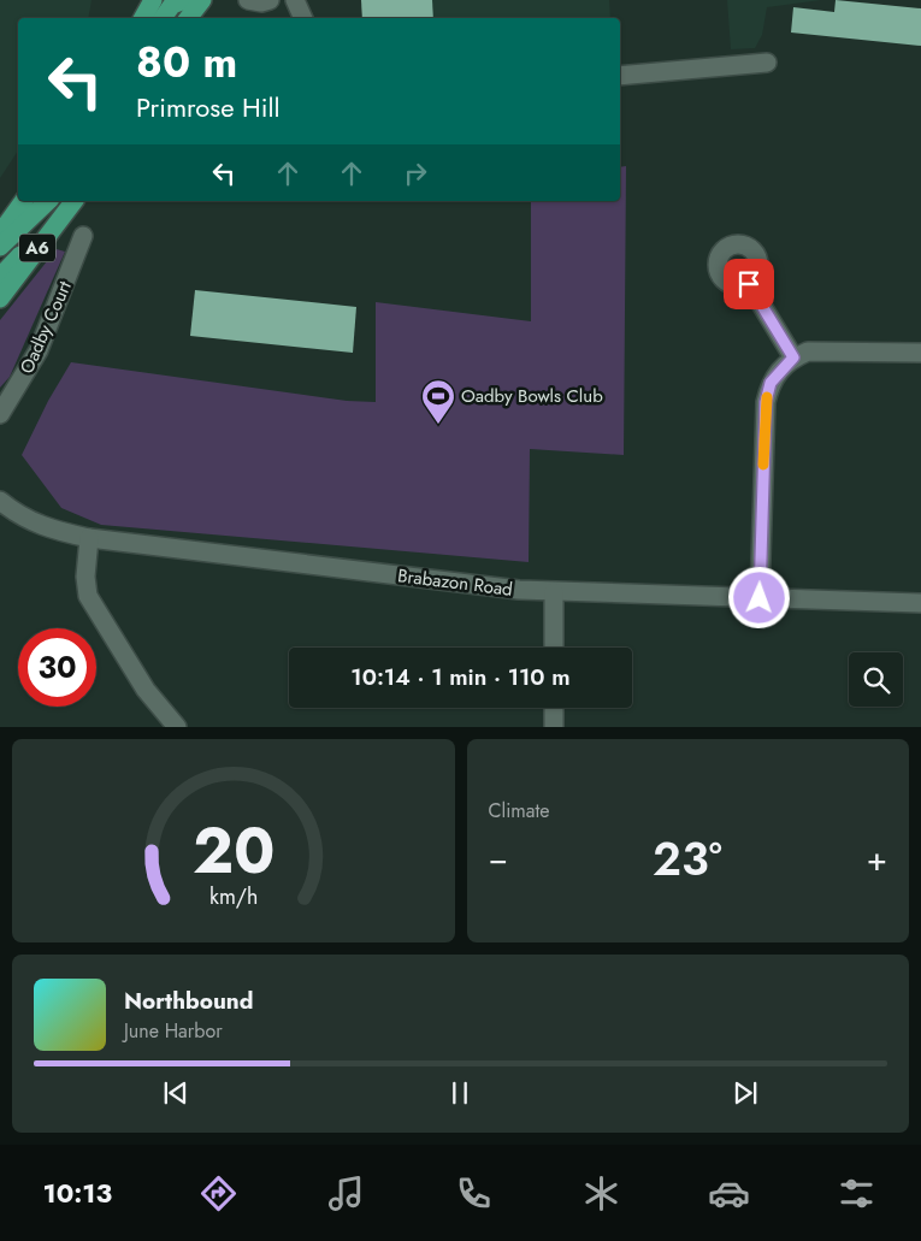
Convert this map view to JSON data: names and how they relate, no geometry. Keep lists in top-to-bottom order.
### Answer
{
  "streets": {
    "highway": ["A6"],
    "street": ["Oadby Court", "Brabazon Road"]
  },
  "places": {
    "sports": ["Oadby Bowls Club"]
  },
  "page": {
    "turn": ["80 m", "Primrose Hill"],
    "limit": "30",
    "trip": "10:14 · 1 min · 110 m",
    "tile": "Climate",
    "heat": ["−", "23°", "+"],
    "song": ["Northbound", "June Harbor"],
    "tabs": "10:13",
    "gauge": ["20", "km/h"]
  }
}
